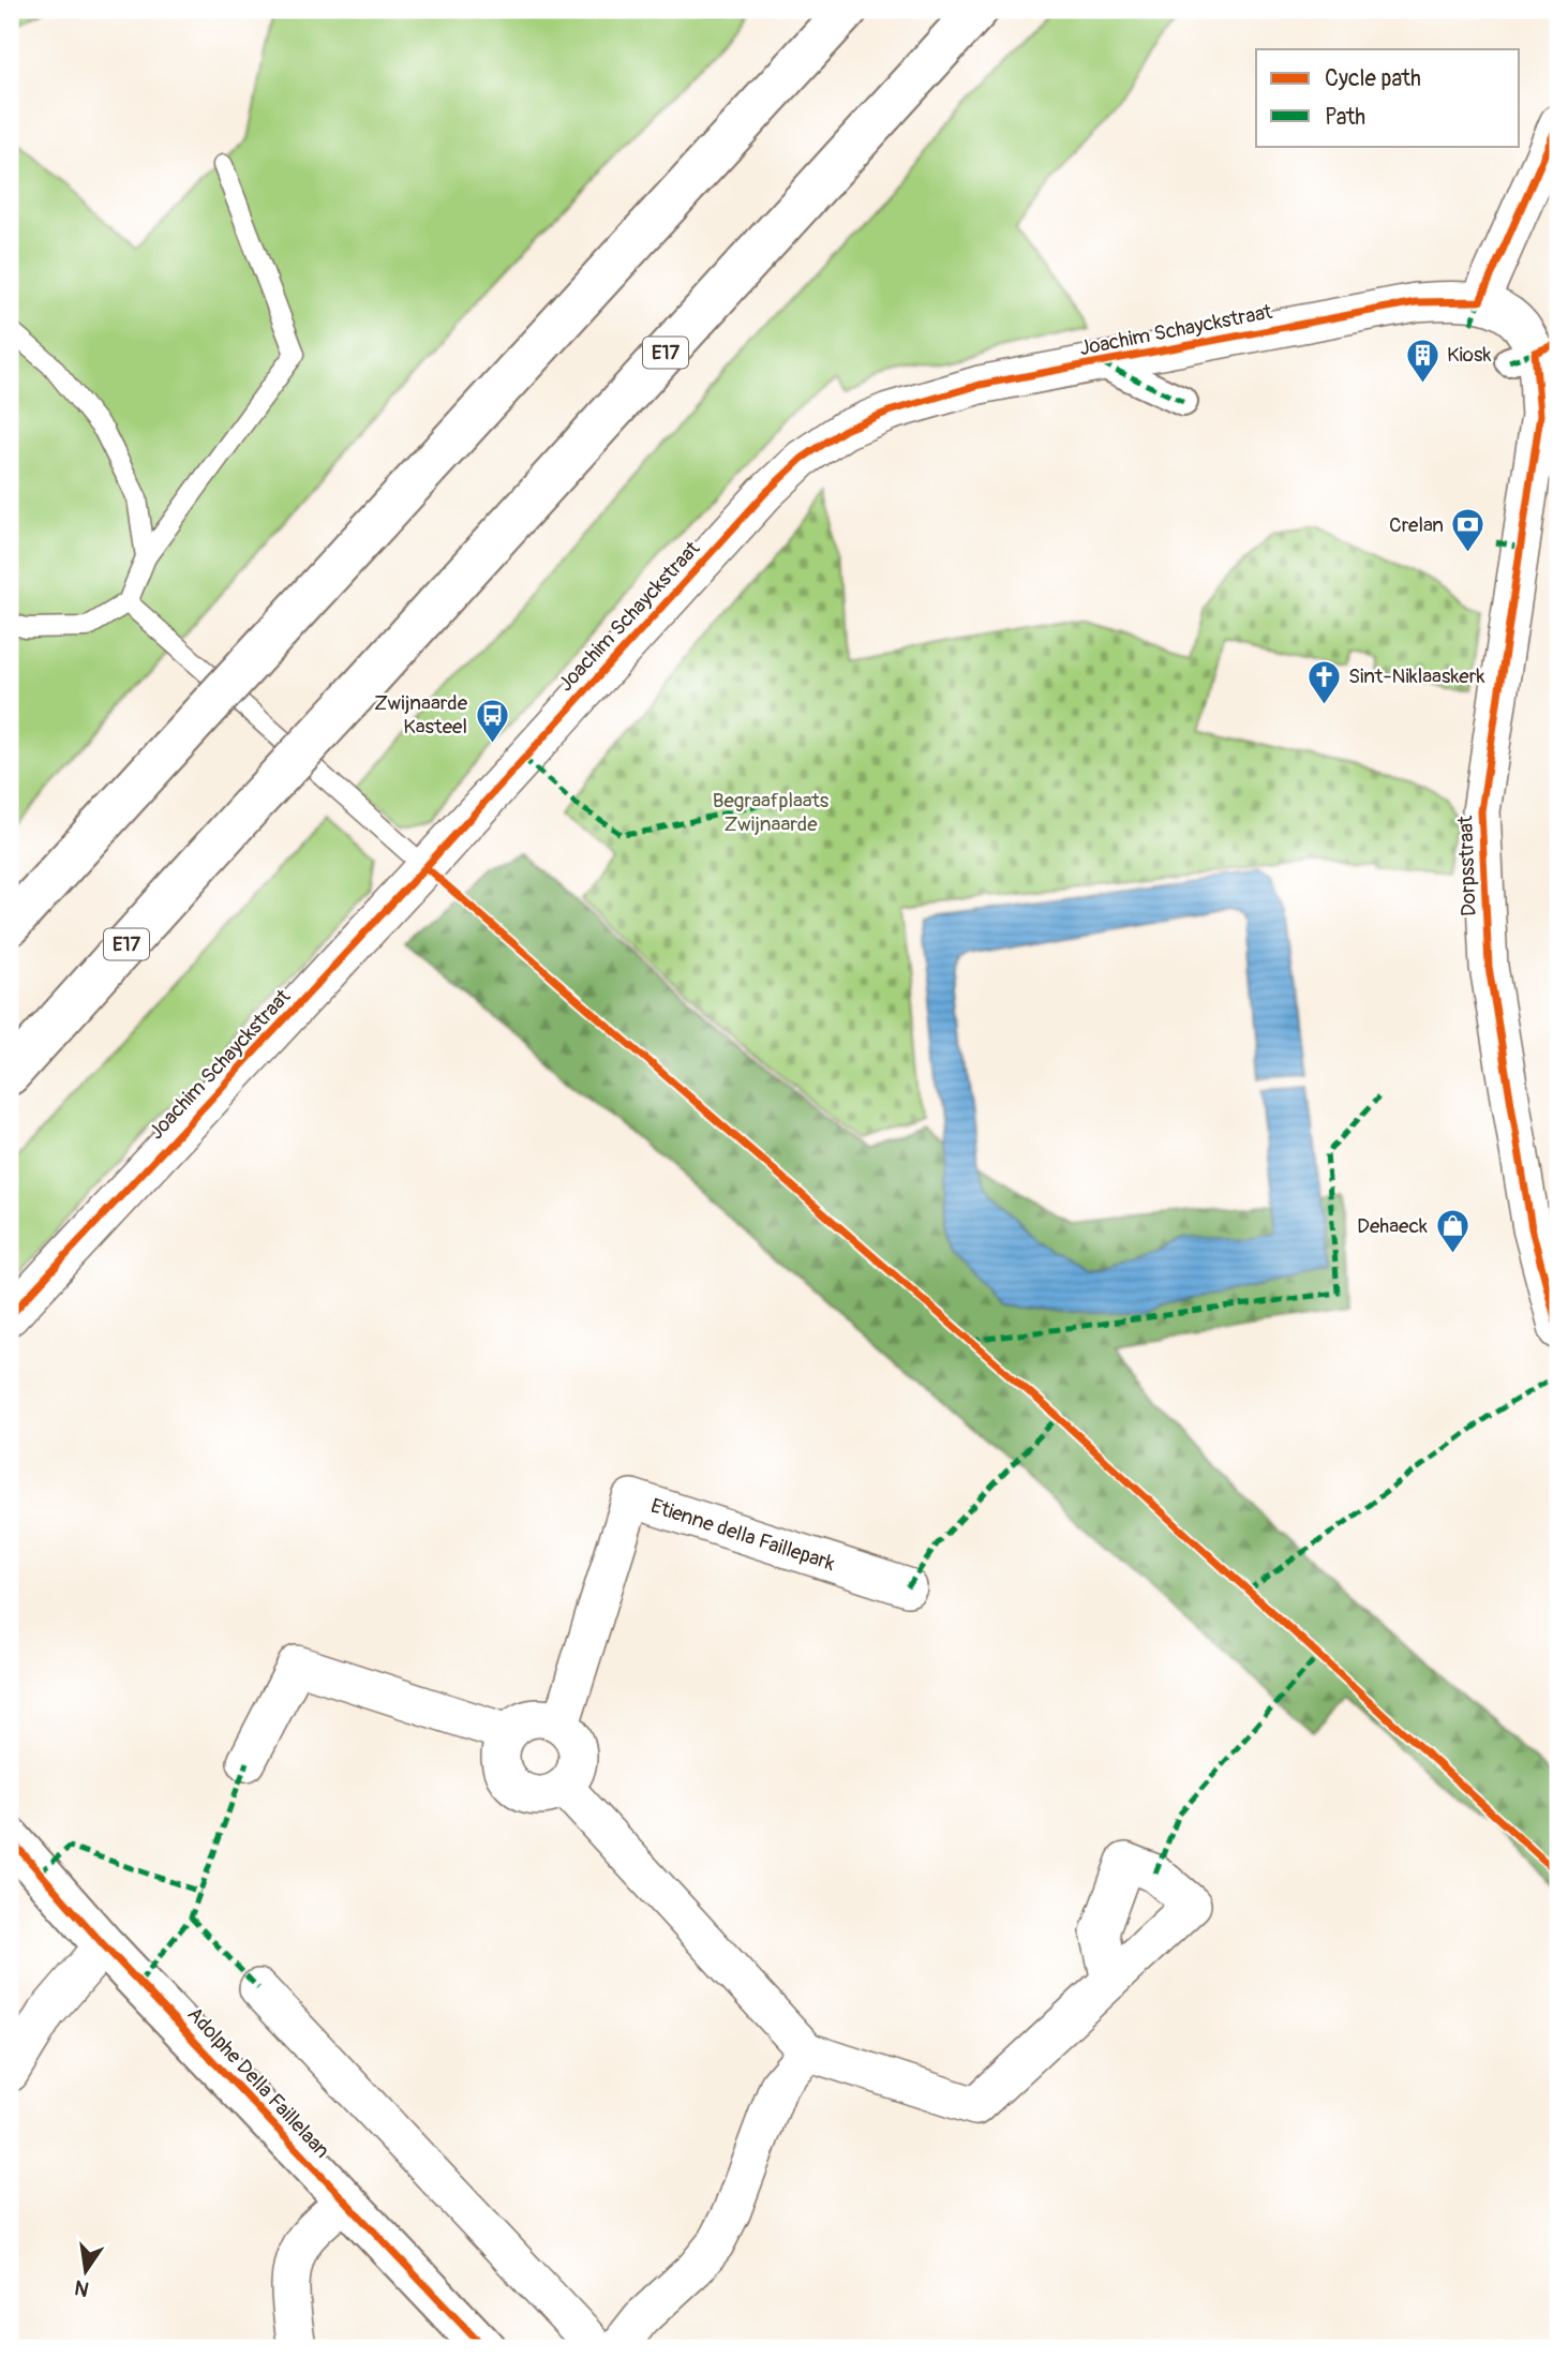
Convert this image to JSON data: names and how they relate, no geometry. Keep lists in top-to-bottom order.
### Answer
{
  "streets": {
    "main road": ["E17", "Adolphe Della Faillelaan"],
    "street": ["Joachim Schayckstraat", "Dorpsstraat", "Etienne della Faillepark"]
  },
  "crossings": [
    ["Joachim Schayckstraat", "Dorpsstraat"]
  ],
  "parks": ["Begraafplaats Zwijnaarde"],
  "places": {
    "building": ["Kiosk"],
    "bank": ["Crelan"],
    "church": ["Sint-Niklaaskerk"],
    "bus stop": ["Zwijnaarde Kasteel"],
    "shop": ["Dehaeck"]
  },
  "legend": ["Cycle path", "Path"],
  "north": "bottom"
}
